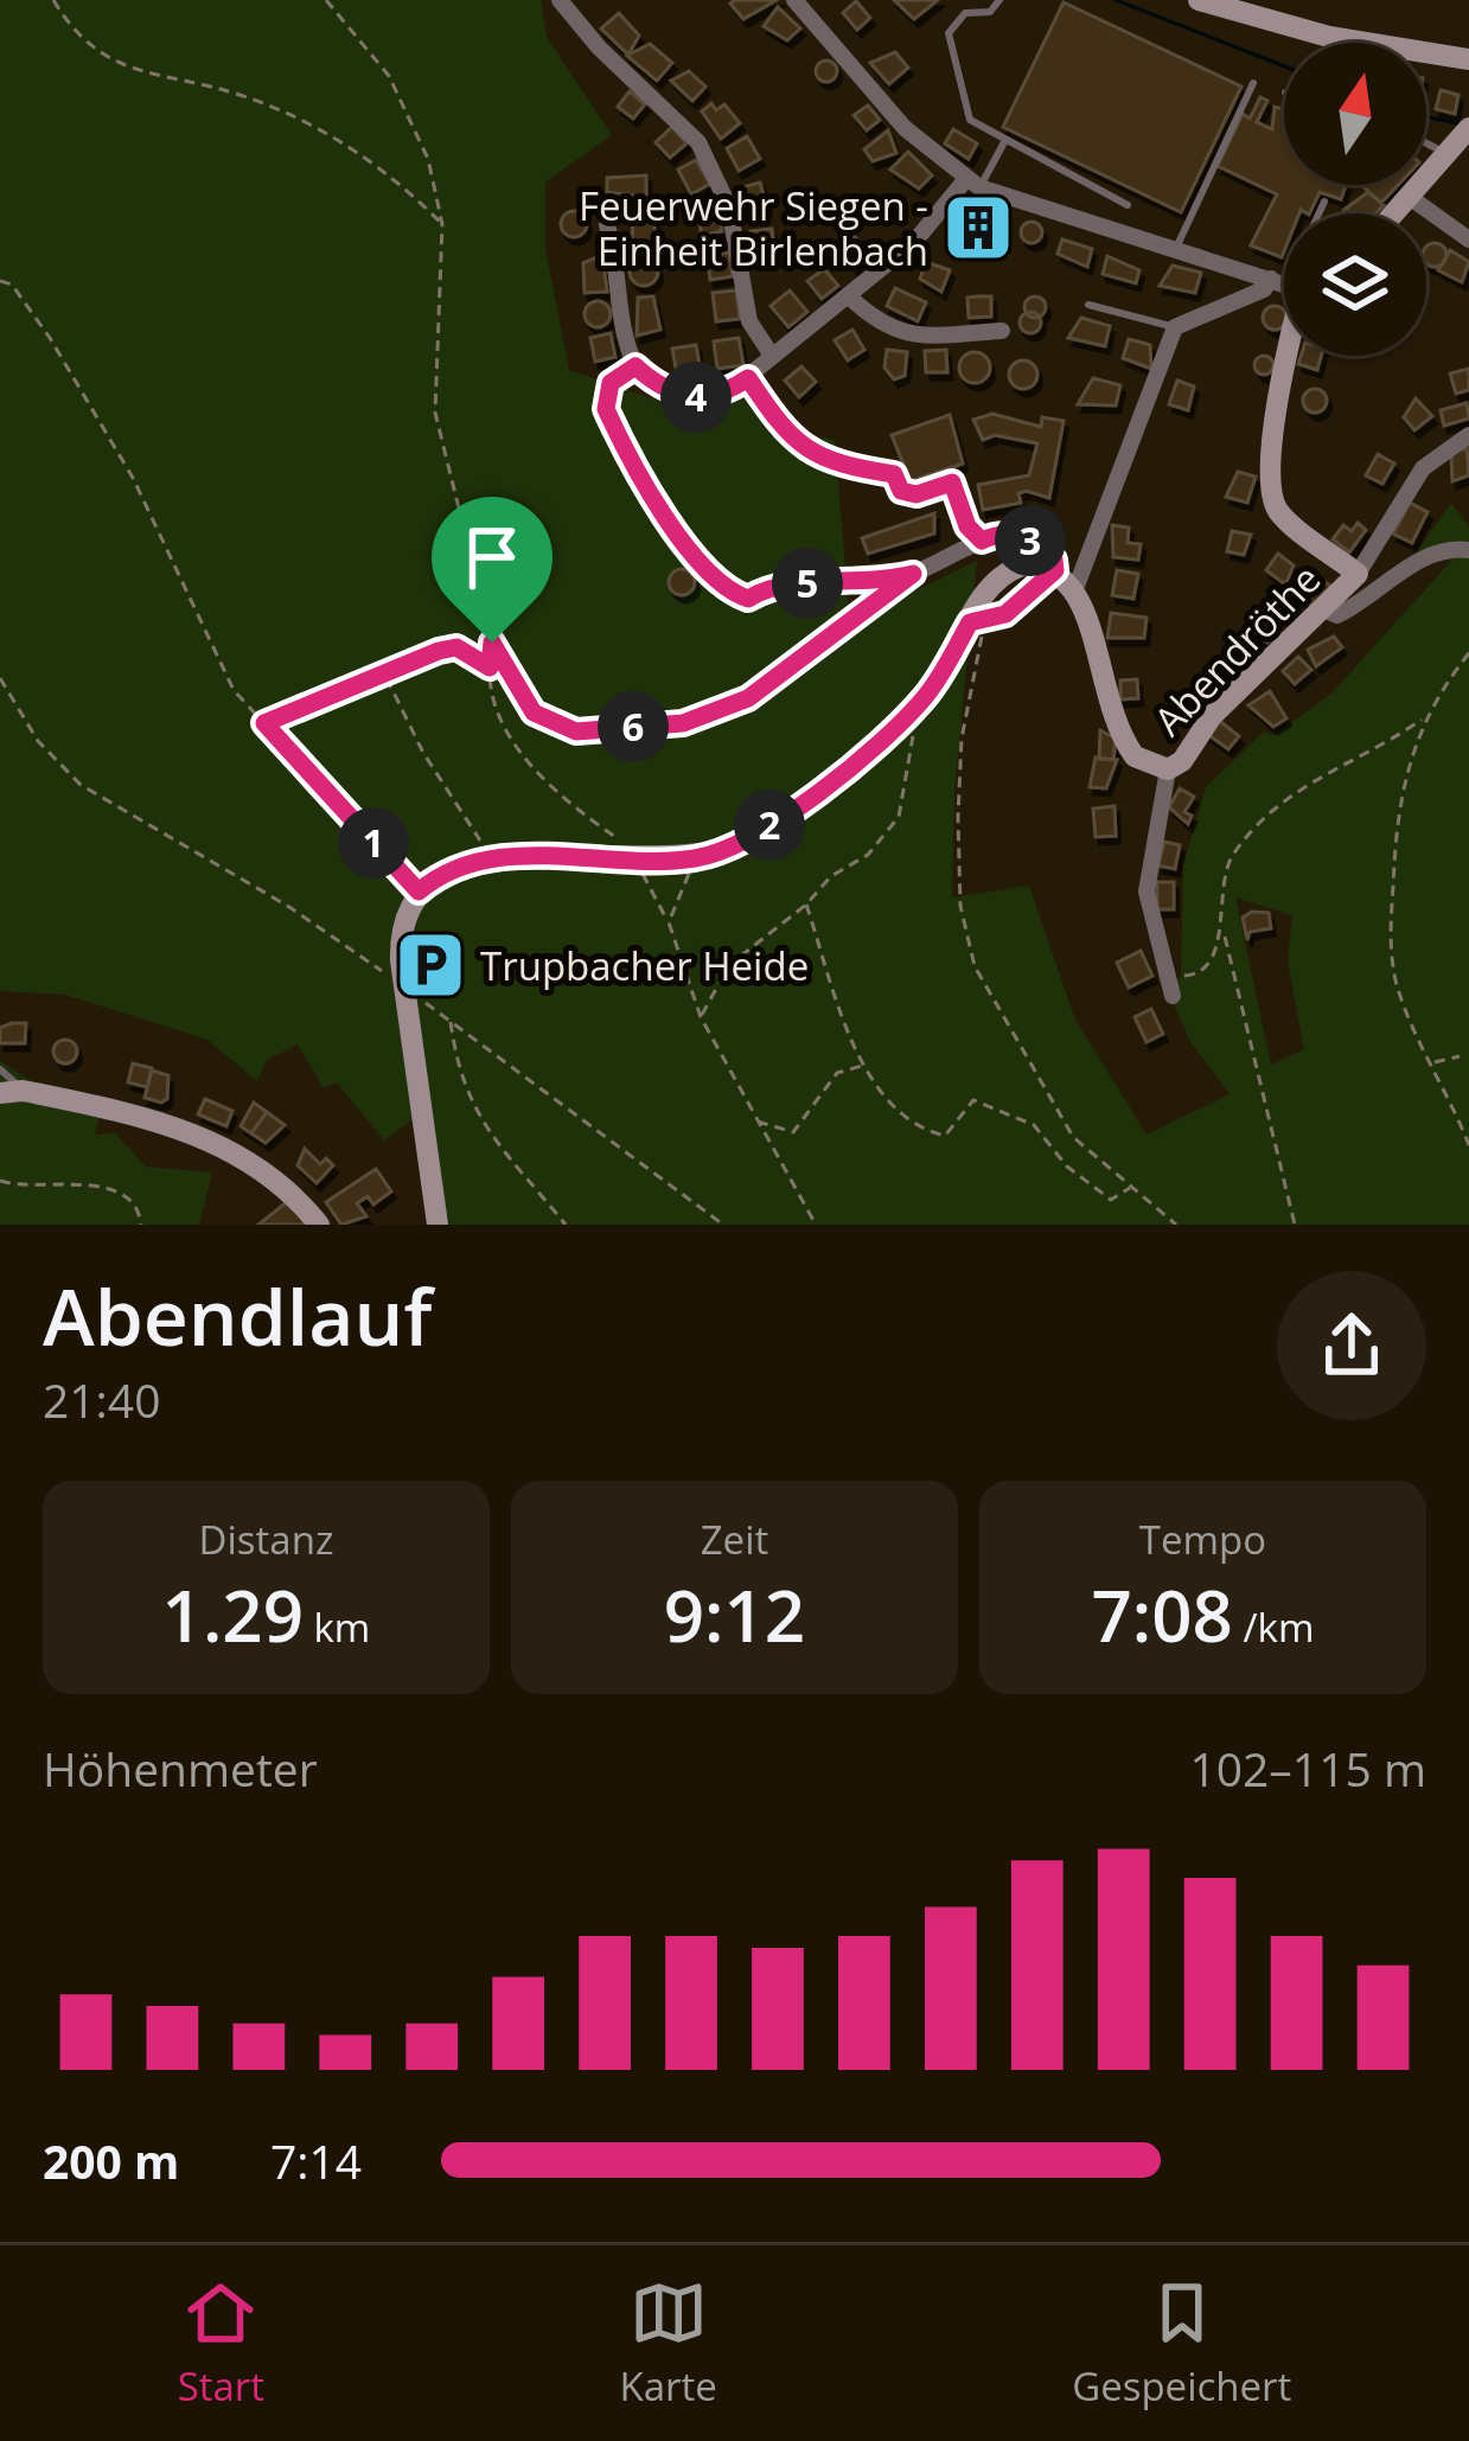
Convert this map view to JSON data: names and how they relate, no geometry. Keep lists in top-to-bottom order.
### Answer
{
  "streets": {
    "street": ["Abendröthe"]
  },
  "places": {
    "building": ["Feuerwehr Siegen - Einheit Birlenbach"],
    "parking": ["Trupbacher Heide"]
  },
  "north": "top",
  "page": {
    "pins": [
      "4",
      "3",
      "5",
      "6",
      "2",
      "1"
    ],
    "heading": ["Abendlauf", "21:40"],
    "stats": [
      ["Distanz", "1.29 km"],
      ["Zeit", "9:12"],
      ["Tempo", "7:08 /km"]
    ],
    "chart": ["Höhenmeter", "102–115 m"],
    "list": [
      {
        "name": "200 m",
        "note": "7:14"
      }
    ],
    "tabs": ["Start", "Karte", "Gespeichert"]
  }
}
